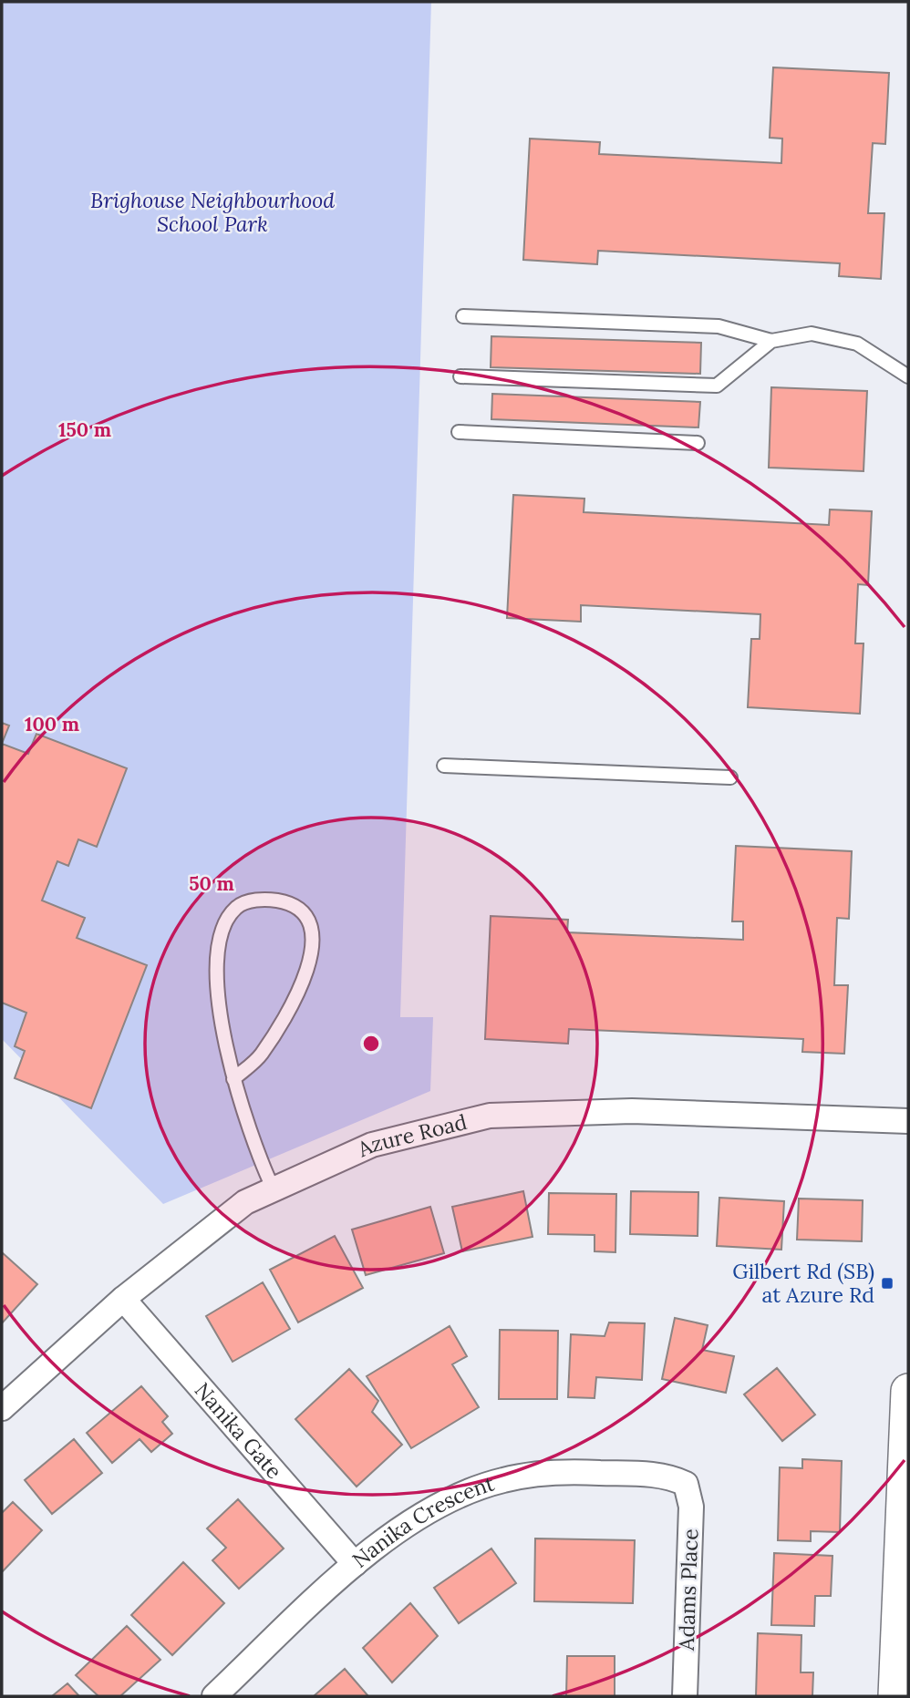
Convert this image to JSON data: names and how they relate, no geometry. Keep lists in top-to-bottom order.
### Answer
{
  "streets": {
    "street": [
      "Azure Road",
      "Nanika Gate",
      "Nanika Crescent",
      "Adams Place"
    ]
  },
  "crossings": [
    ["Azure Road", "Nanika Gate"],
    ["Nanika Gate", "Nanika Crescent"],
    ["Nanika Crescent", "Adams Place"]
  ],
  "parks": ["Brighouse Neighbourhood School Park"],
  "places": {
    "transit": ["Gilbert Rd (SB) at Azure Rd"]
  },
  "rings": ["150 m", "100 m", "50 m"]
}
